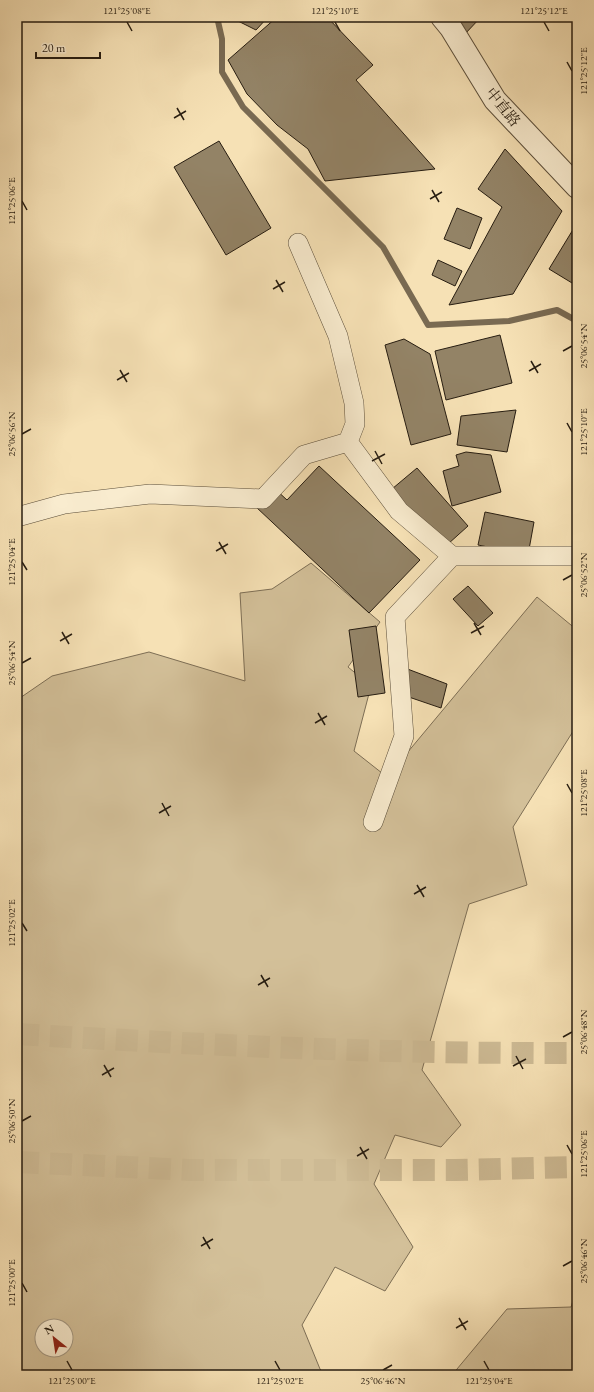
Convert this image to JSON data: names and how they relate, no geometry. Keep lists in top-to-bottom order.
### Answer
{
  "streets": {
    "street": ["中直路"]
  },
  "scale_bar": "20 m",
  "north": "top left",
  "coordinates": [
    "121°25'08\"E",
    "121°25'10\"E",
    "121°25'12\"E",
    "121°25'06\"E",
    "25°06'54\"N",
    "25°06'56\"N",
    "121°25'04\"E",
    "25°06'52\"N",
    "121°25'02\"E",
    "25°06'48\"N",
    "25°06'50\"N",
    "25°06'46\"N",
    "121°25'00\"E"
  ]
}
